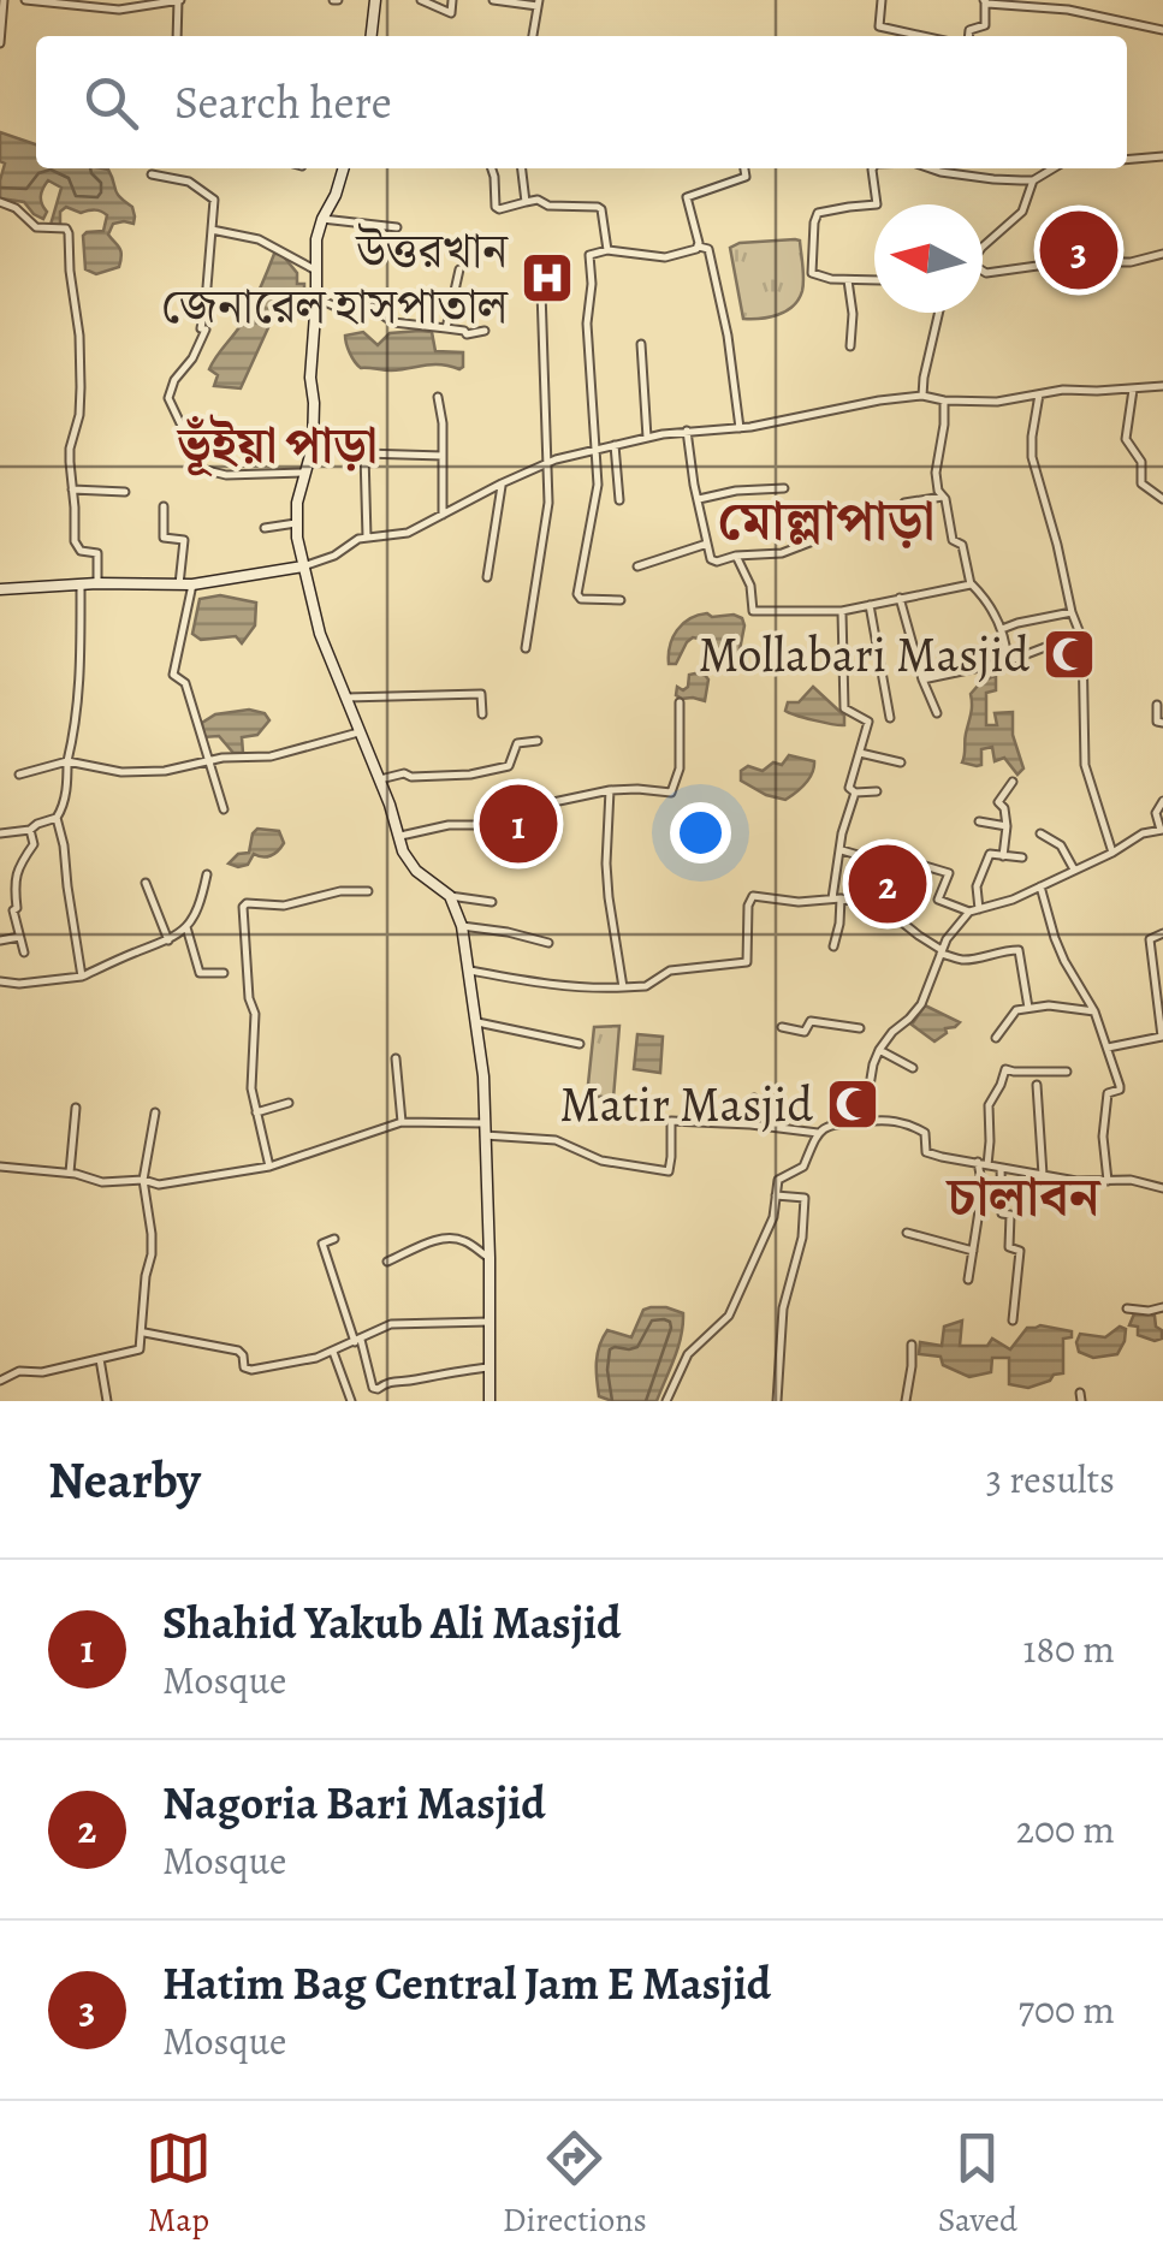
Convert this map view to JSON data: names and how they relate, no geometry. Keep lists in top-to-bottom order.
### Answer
{
  "districts": ["ভূঁইয়া পাড়া", "মোল্লাপাড়া", "চালাবন"],
  "places": {
    "hospital": ["উত্তরখান জেনারেল হাসপাতাল"],
    "mosque": ["Mollabari Masjid", "Matir Masjid"]
  },
  "north": "left",
  "page": {
    "search": "Search here",
    "pins": ["3", "1", "2"],
    "heading": ["Nearby", "3 results"],
    "list": [
      {
        "mark": "1",
        "name": "Shahid Yakub Ali Masjid",
        "note": "Mosque",
        "value": "180 m"
      },
      {
        "mark": "2",
        "name": "Nagoria Bari Masjid",
        "note": "Mosque",
        "value": "200 m"
      },
      {
        "mark": "3",
        "name": "Hatim Bag Central Jam E Masjid",
        "note": "Mosque",
        "value": "700 m"
      }
    ],
    "nav": ["Map", "Directions", "Saved"]
  }
}
